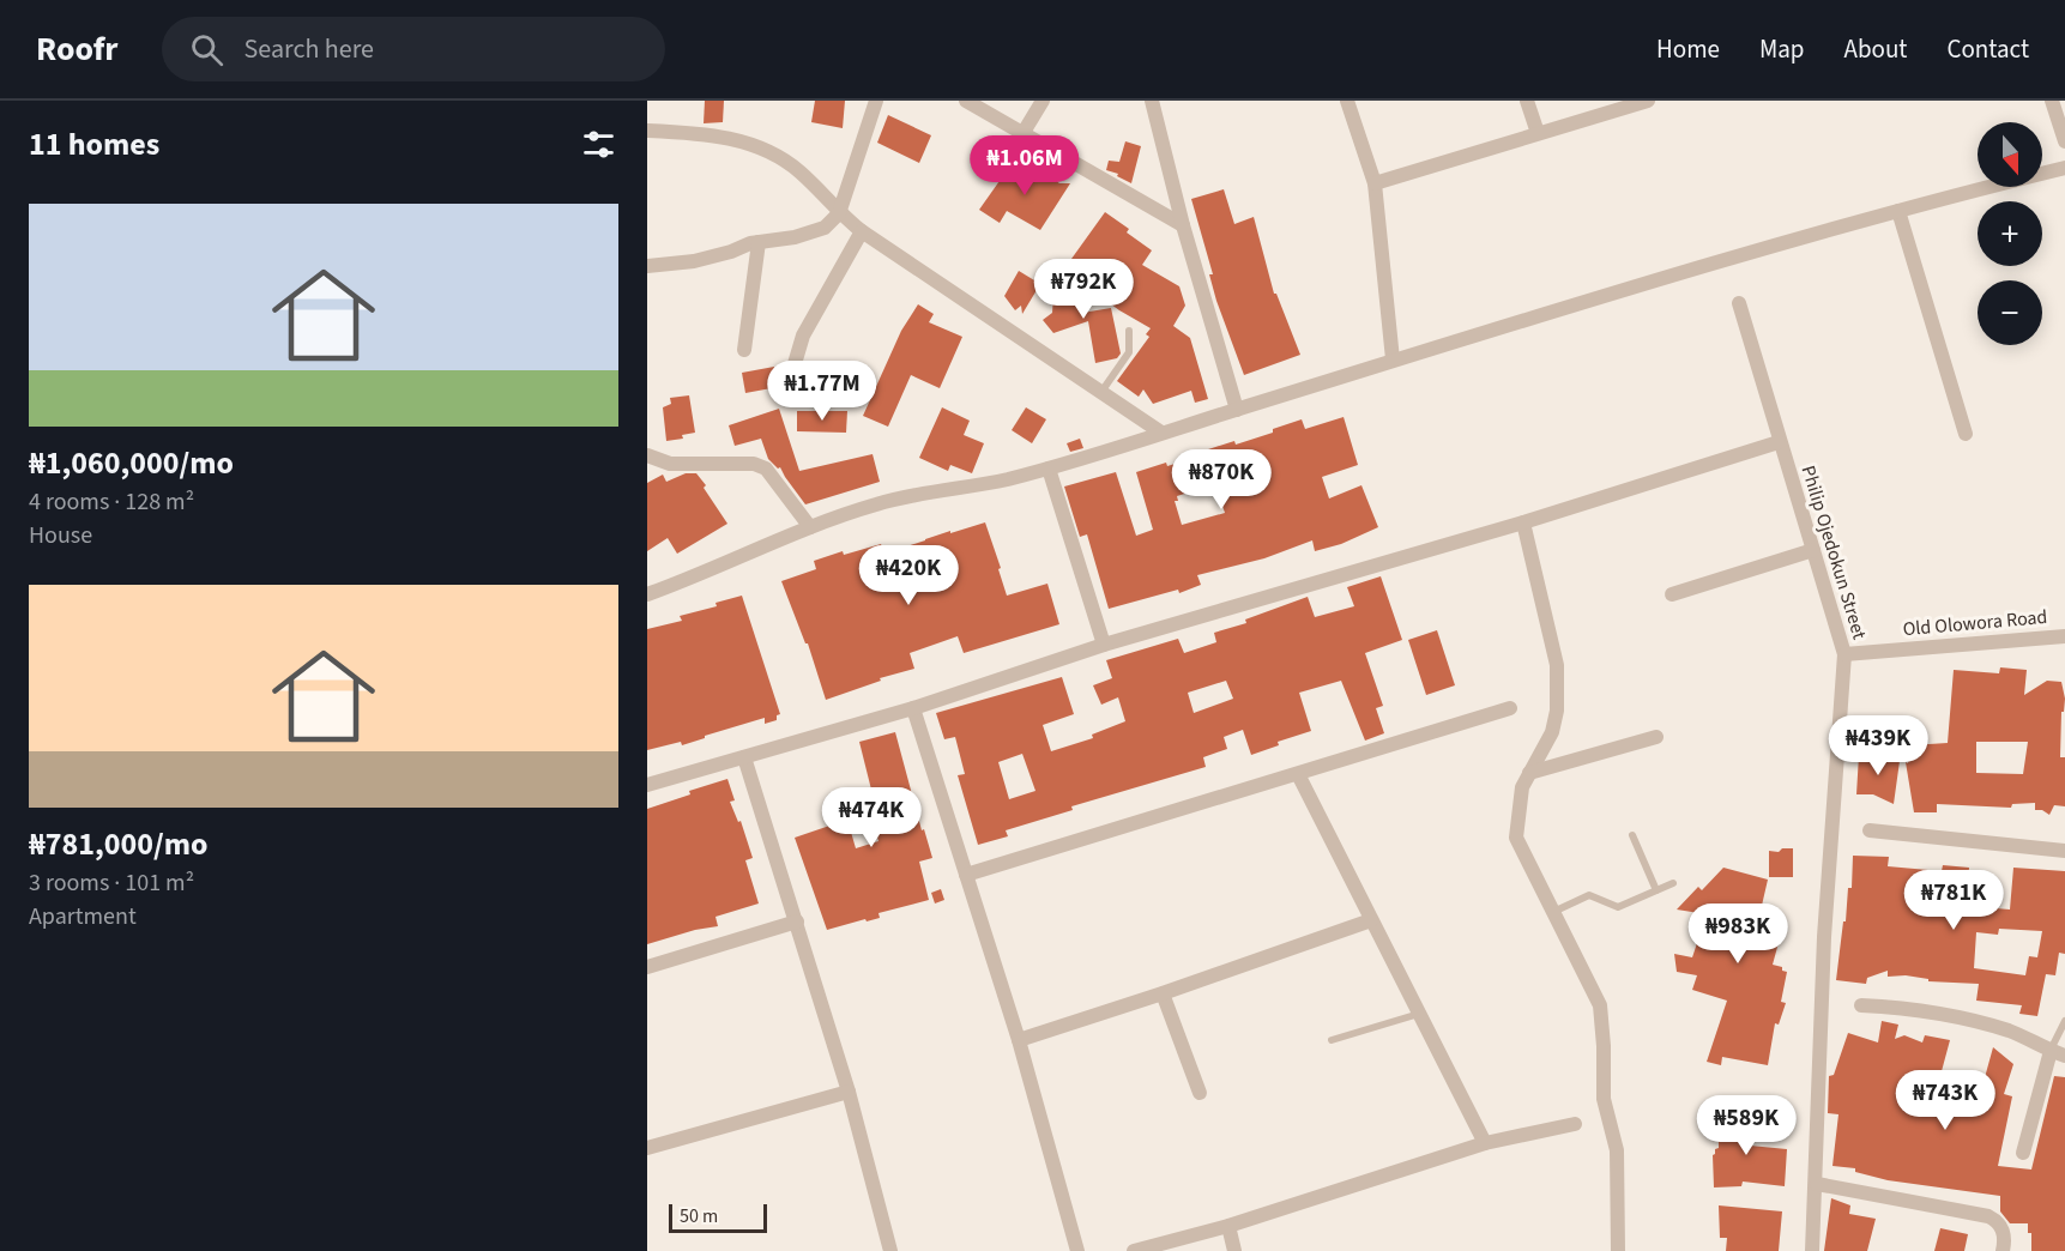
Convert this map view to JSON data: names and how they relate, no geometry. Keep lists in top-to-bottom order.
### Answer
{
  "streets": {
    "street": ["Philip Ojedokun Street", "Old Olowora Road"]
  },
  "crossings": [
    ["Philip Ojedokun Street", "Old Olowora Road"]
  ],
  "scale_bar": "50 m",
  "north": "bottom",
  "page": {
    "header": "Roofr",
    "search": "Search here",
    "nav": [
      "Home",
      "Map",
      "About",
      "Contact"
    ],
    "heading": "11 homes",
    "map_buttons": ["+", "−"],
    "price": [
      "₦1.06M",
      "₦792K",
      "₦1.77M",
      "₦870K",
      "₦420K",
      "₦439K",
      "₦474K",
      "₦781K",
      "₦983K",
      "₦743K",
      "₦589K"
    ],
    "list": [
      {
        "name": "₦1,060,000/mo",
        "note": "4 rooms · 128 m² · House"
      },
      {
        "name": "₦781,000/mo",
        "note": "3 rooms · 101 m² · Apartment"
      }
    ],
    "scale": "50 m"
  }
}
